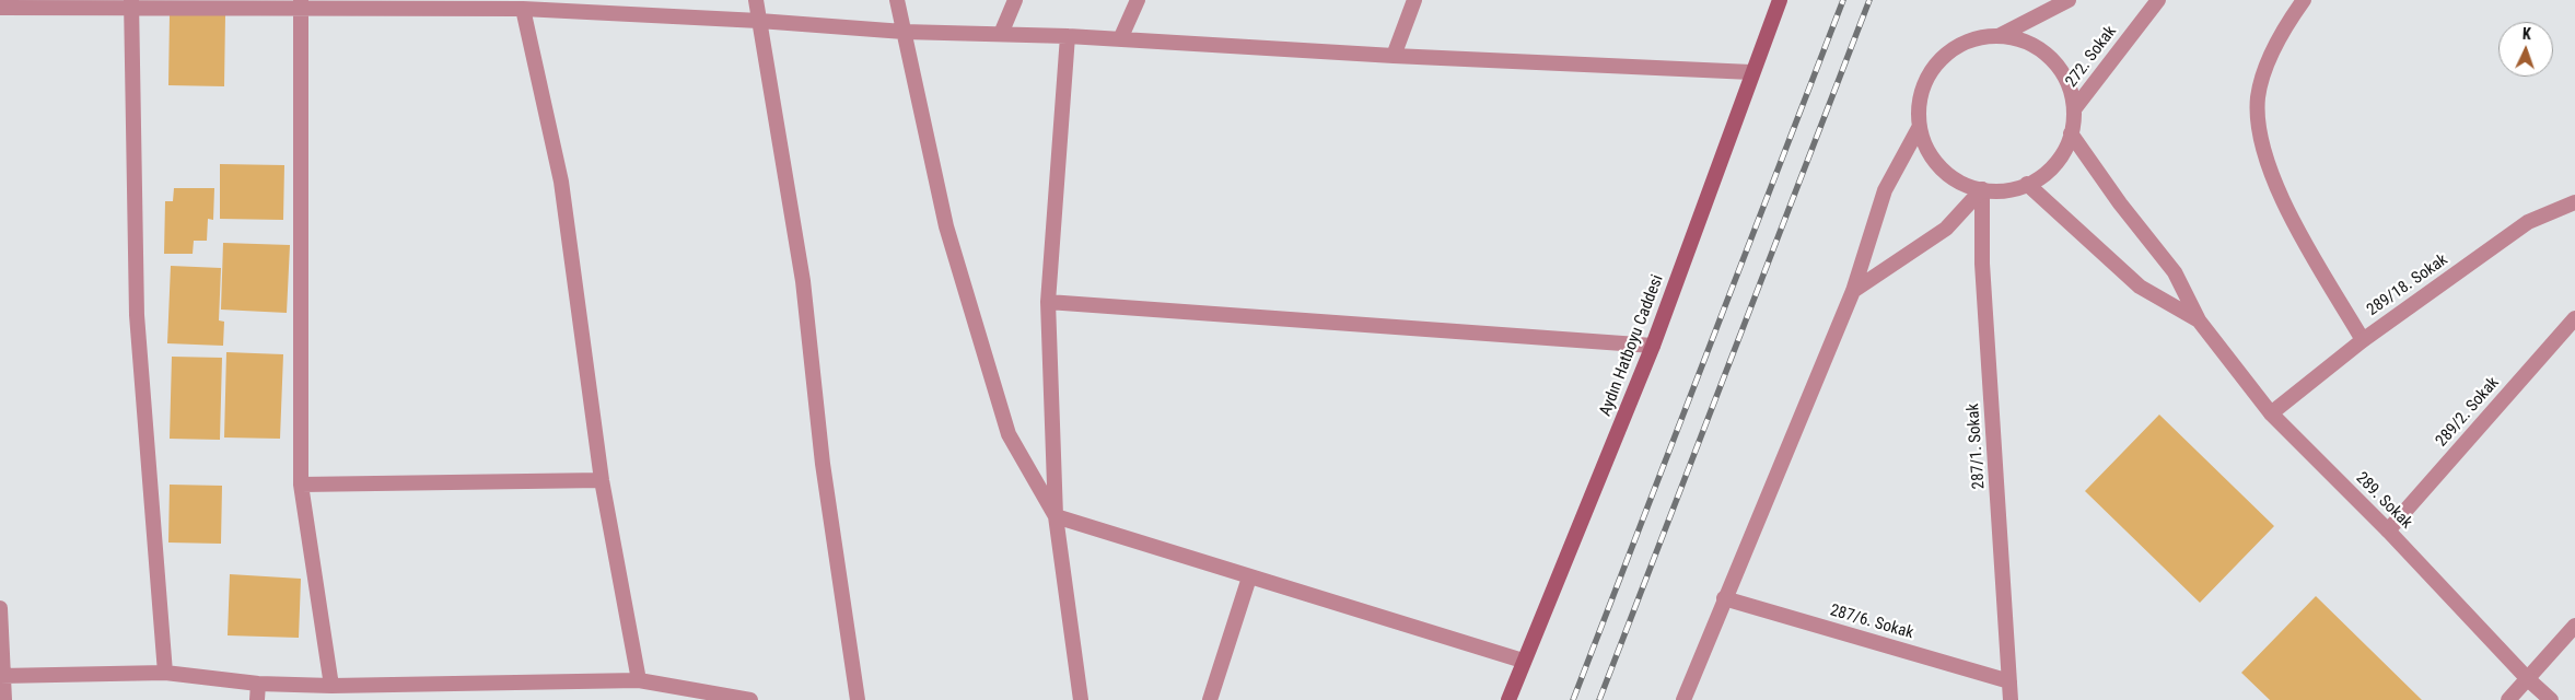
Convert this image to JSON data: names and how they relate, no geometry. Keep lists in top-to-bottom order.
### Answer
{
  "streets": {
    "main road": ["Aydın Hatboyu Caddesi"],
    "street": [
      "272. Sokak",
      "289/18. Sokak",
      "289/2. Sokak",
      "287/1. Sokak",
      "289. Sokak",
      "287/6. Sokak"
    ]
  },
  "crossings": [
    ["272. Sokak", "287/1. Sokak"],
    ["289/18. Sokak", "289. Sokak"],
    ["289/2. Sokak", "289. Sokak"],
    ["287/1. Sokak", "287/6. Sokak"]
  ],
  "north": "top"
}
